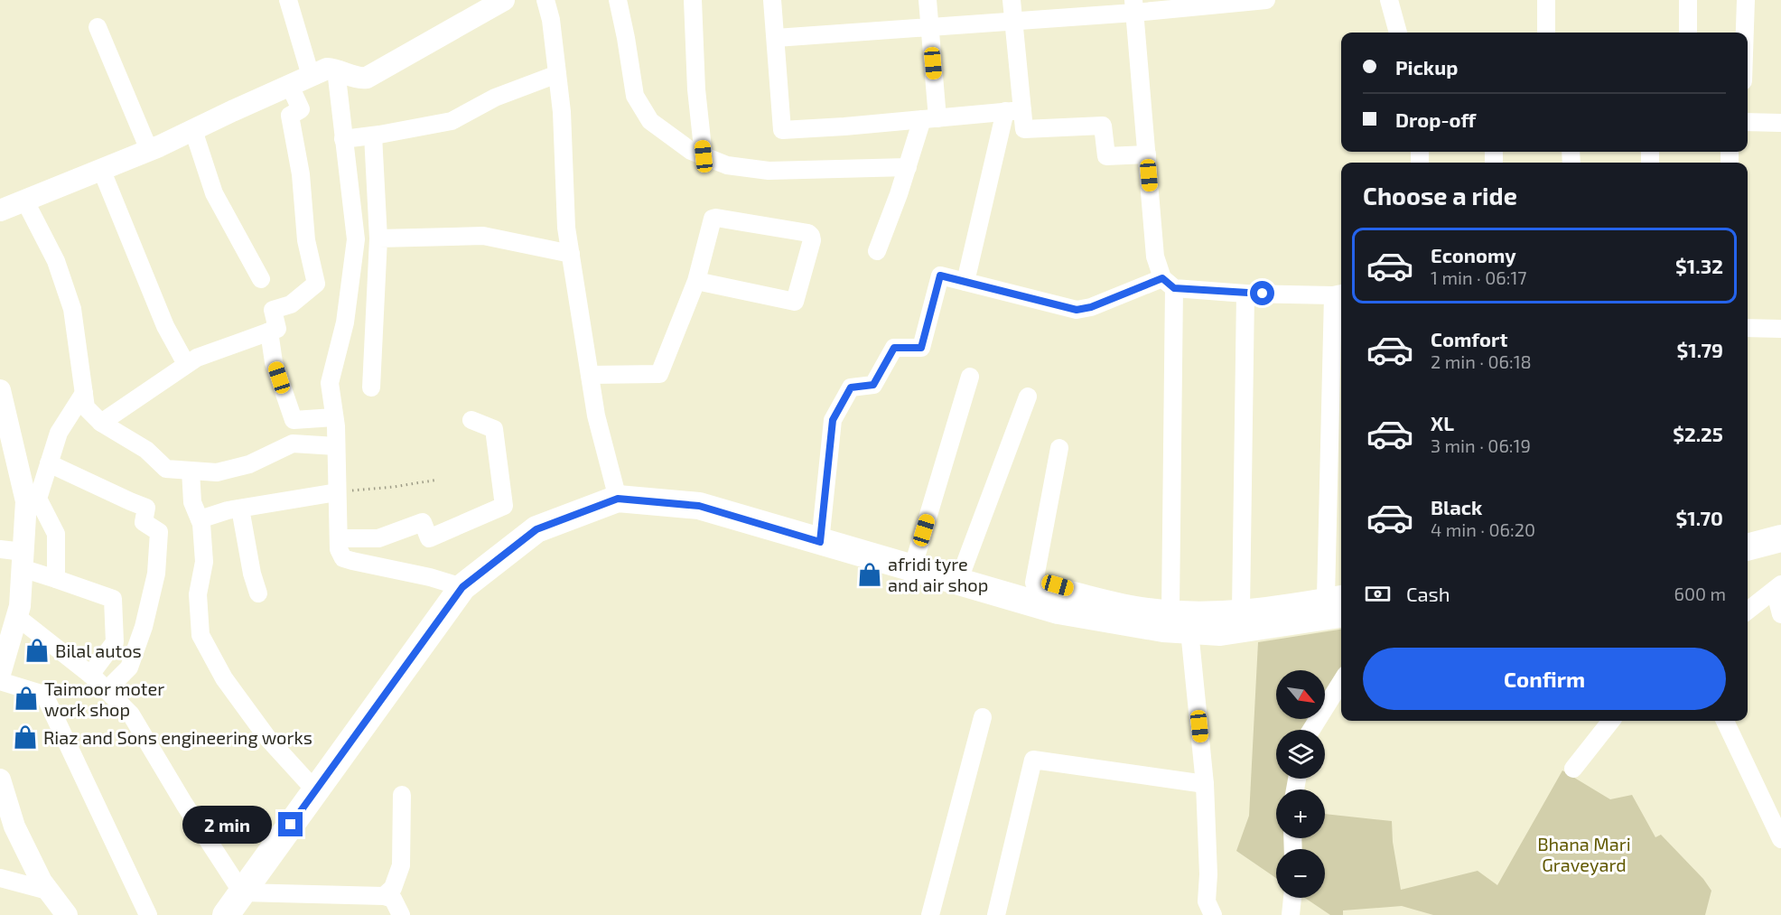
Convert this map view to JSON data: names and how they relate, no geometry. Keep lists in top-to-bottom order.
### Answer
{
  "parks": ["Bhana Mari Graveyard"],
  "places": {
    "shop": [
      "afridi tyre and air shop",
      "Bilal autos",
      "Taimoor moter work shop",
      "Riaz and Sons engineering works"
    ]
  },
  "north": "bottom right",
  "page": {
    "banner": ["Pickup", "Drop-off"],
    "heading": "Choose a ride",
    "list": [
      {
        "name": "Economy",
        "note": "1 min · 06:17",
        "value": "$1.32"
      },
      {
        "name": "Comfort",
        "note": "2 min · 06:18",
        "value": "$1.79"
      },
      {
        "name": "XL",
        "note": "3 min · 06:19",
        "value": "$2.25"
      },
      {
        "name": "Black",
        "note": "4 min · 06:20",
        "value": "$1.70"
      }
    ],
    "pay": ["Cash", "600 m"],
    "buttons": "Confirm",
    "map_buttons": ["+", "−"],
    "bubble": "2 min"
  }
}
